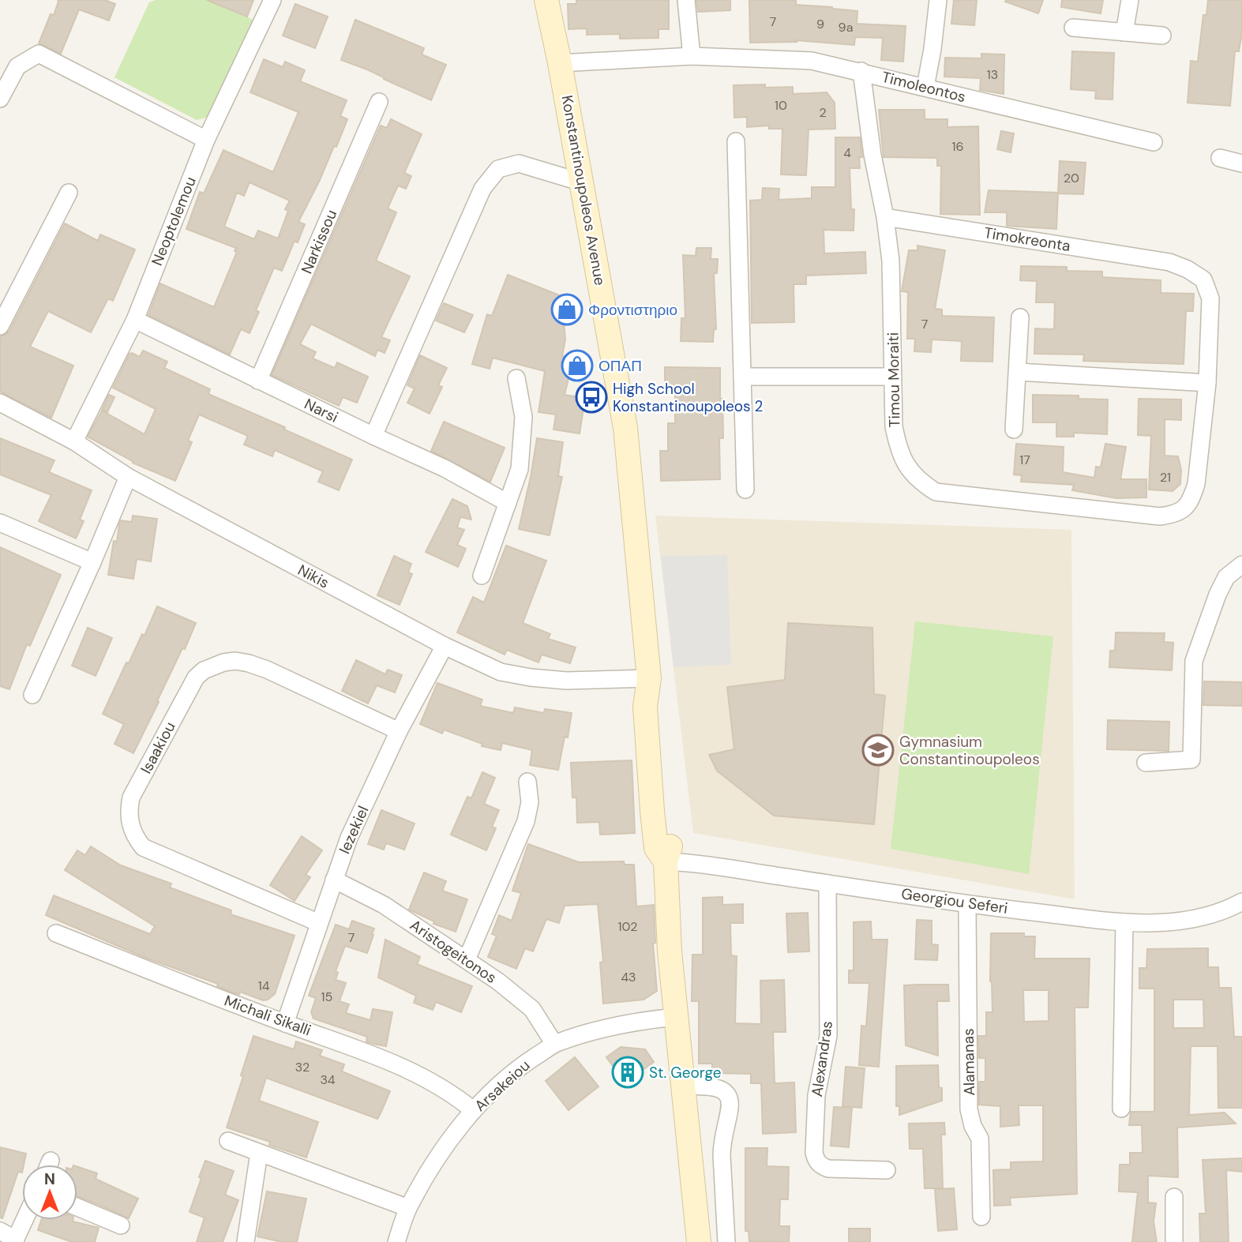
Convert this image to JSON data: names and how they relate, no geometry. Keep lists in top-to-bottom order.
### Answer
{
  "streets": {
    "street": [
      "Timoleontos",
      "Konstantinoupoleos Avenue",
      "Neoptolemou",
      "Timokreonta",
      "Narkissou",
      "Timou Moraiti",
      "Narsi",
      "Nikis",
      "Isaakiou",
      "Iezekiel",
      "Georgiou Seferi",
      "Aristogeitonos",
      "Michali Sikalli",
      "Alexandras",
      "Alamanas",
      "Arsakeiou"
    ]
  },
  "crossings": [
    ["Timoleontos", "Konstantinoupoleos Avenue"],
    ["Timoleontos", "Timou Moraiti"],
    ["Konstantinoupoleos Avenue", "Nikis"],
    ["Konstantinoupoleos Avenue", "Georgiou Seferi"],
    ["Konstantinoupoleos Avenue", "Arsakeiou"],
    ["Neoptolemou", "Narsi"],
    ["Neoptolemou", "Nikis"],
    ["Timokreonta", "Timou Moraiti"],
    ["Narkissou", "Narsi"],
    ["Nikis", "Iezekiel"],
    ["Isaakiou", "Iezekiel"],
    ["Iezekiel", "Aristogeitonos"],
    ["Iezekiel", "Michali Sikalli"],
    ["Georgiou Seferi", "Alexandras"],
    ["Georgiou Seferi", "Alamanas"],
    ["Aristogeitonos", "Arsakeiou"],
    ["Michali Sikalli", "Arsakeiou"]
  ],
  "places": {
    "shop": ["Φροντιστηριο", "ΟΠΑΠ"],
    "bus stop": ["High School Konstantinoupoleos 2"],
    "school or university": ["Gymnasium Constantinoupoleos"],
    "building": ["St. George"]
  },
  "house_numbers": [
    "7",
    "9",
    "9a",
    "13",
    "10",
    "2",
    "16",
    "4",
    "20",
    "7",
    "17",
    "21",
    "102",
    "7",
    "43",
    "14",
    "15",
    "32",
    "34"
  ],
  "north": "top"
}
